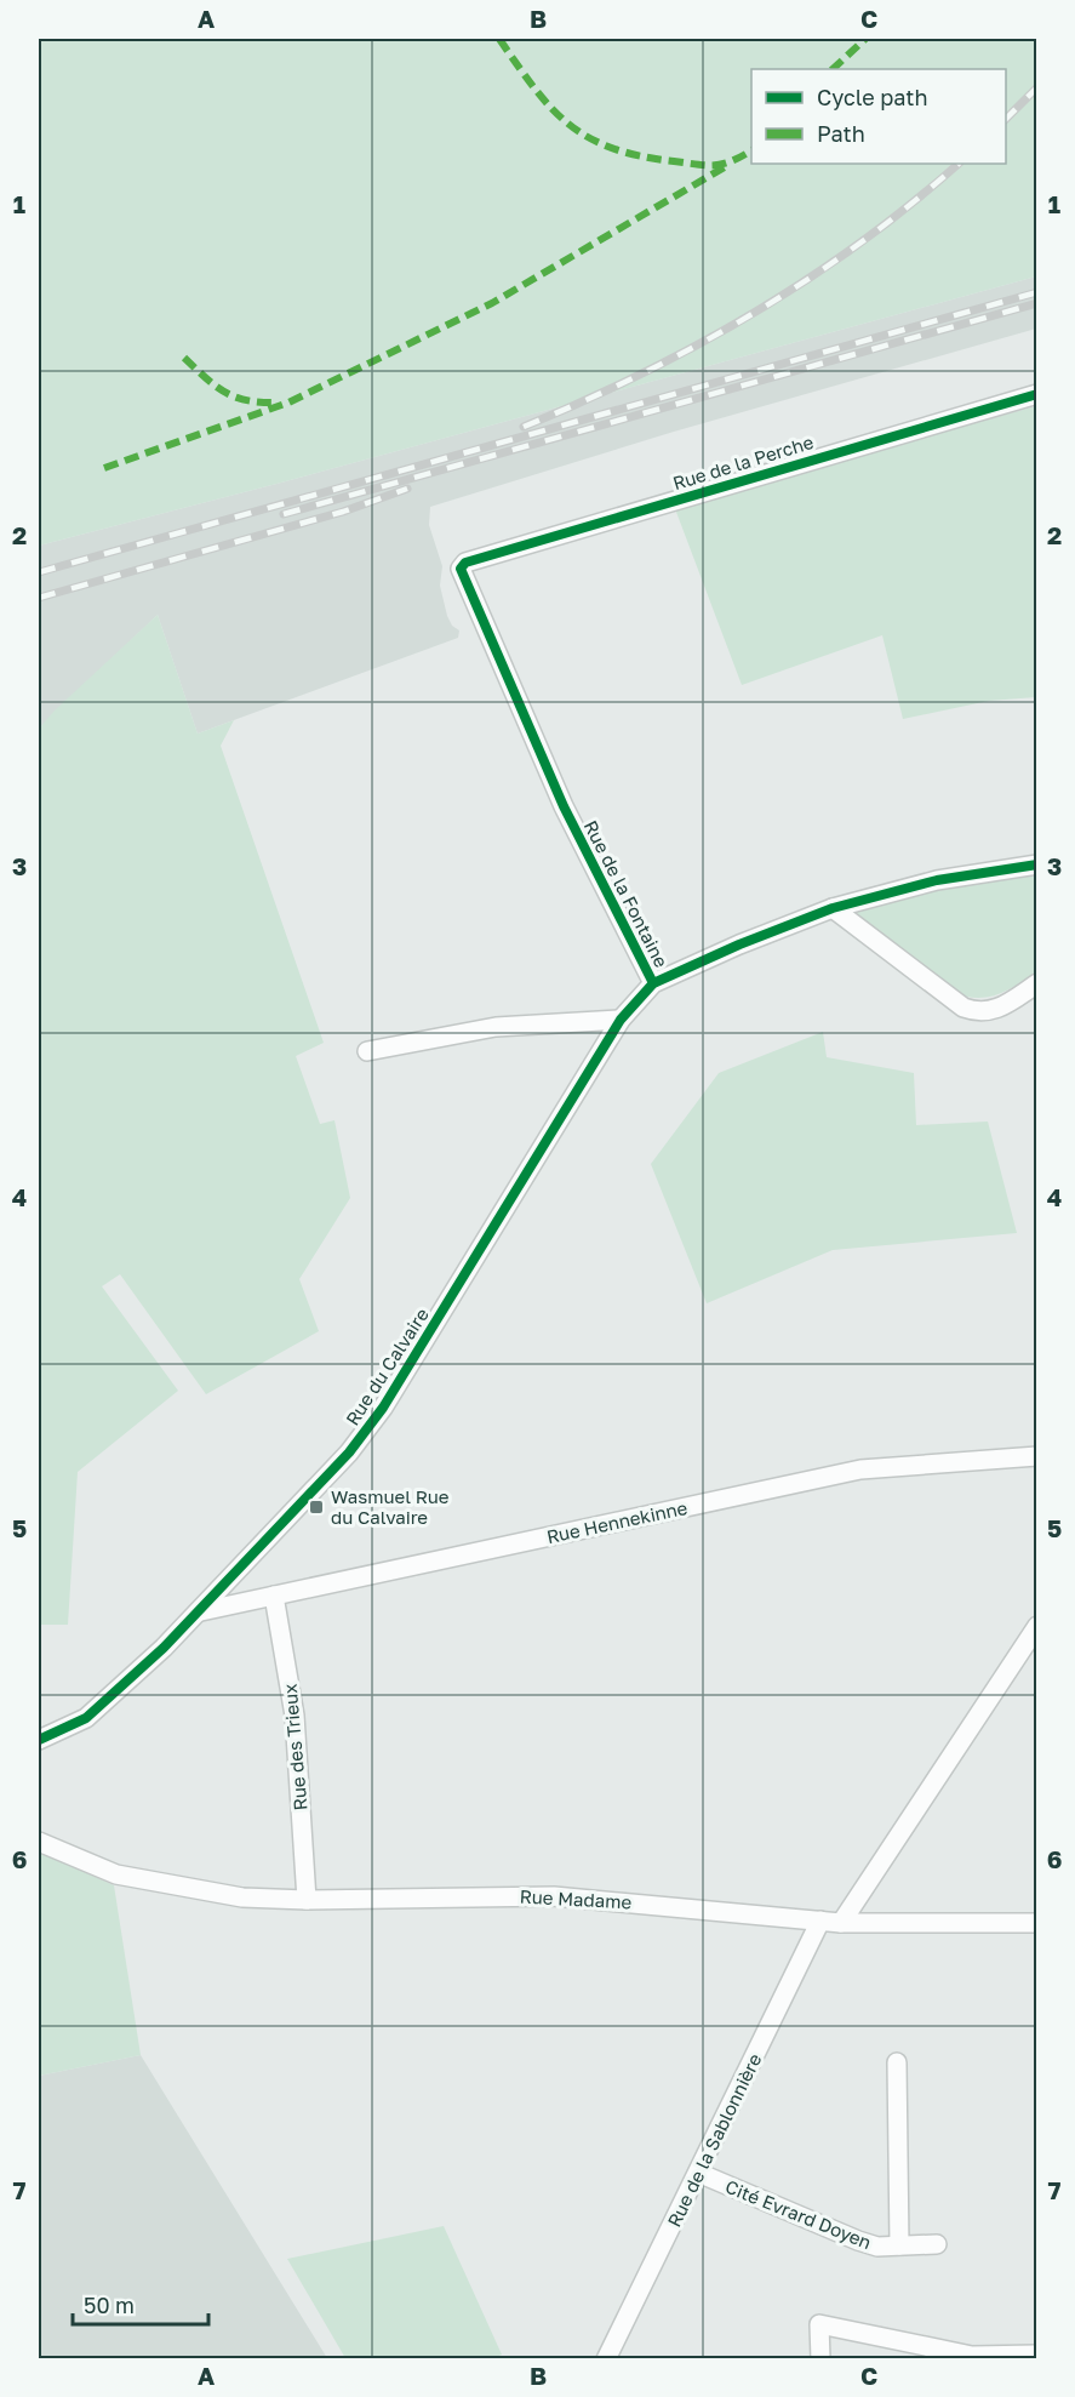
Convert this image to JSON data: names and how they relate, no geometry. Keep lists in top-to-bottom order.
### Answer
{
  "streets": {
    "street": [
      "Rue de la Perche",
      "Rue de la Fontaine",
      "Rue du Calvaire",
      "Rue Hennekinne",
      "Rue des Trieux",
      "Rue Madame",
      "Rue de la Sablonnière",
      "Cité Evrard Doyen"
    ]
  },
  "crossings": [
    ["Rue de la Perche", "Rue de la Fontaine"],
    ["Rue de la Fontaine", "Rue du Calvaire"],
    ["Rue du Calvaire", "Rue Hennekinne"],
    ["Rue Hennekinne", "Rue des Trieux"],
    ["Rue des Trieux", "Rue Madame"],
    ["Rue Madame", "Rue de la Sablonnière"],
    ["Rue de la Sablonnière", "Cité Evrard Doyen"]
  ],
  "places": {
    "transit": ["Wasmuel Rue du Calvaire"]
  },
  "legend": ["Cycle path", "Path"],
  "scale_bar": "50 m",
  "grid": {
    "columns": ["A", "B", "C"],
    "rows": [
      "1",
      "2",
      "3",
      "4",
      "5",
      "6",
      "7"
    ]
  }
}
